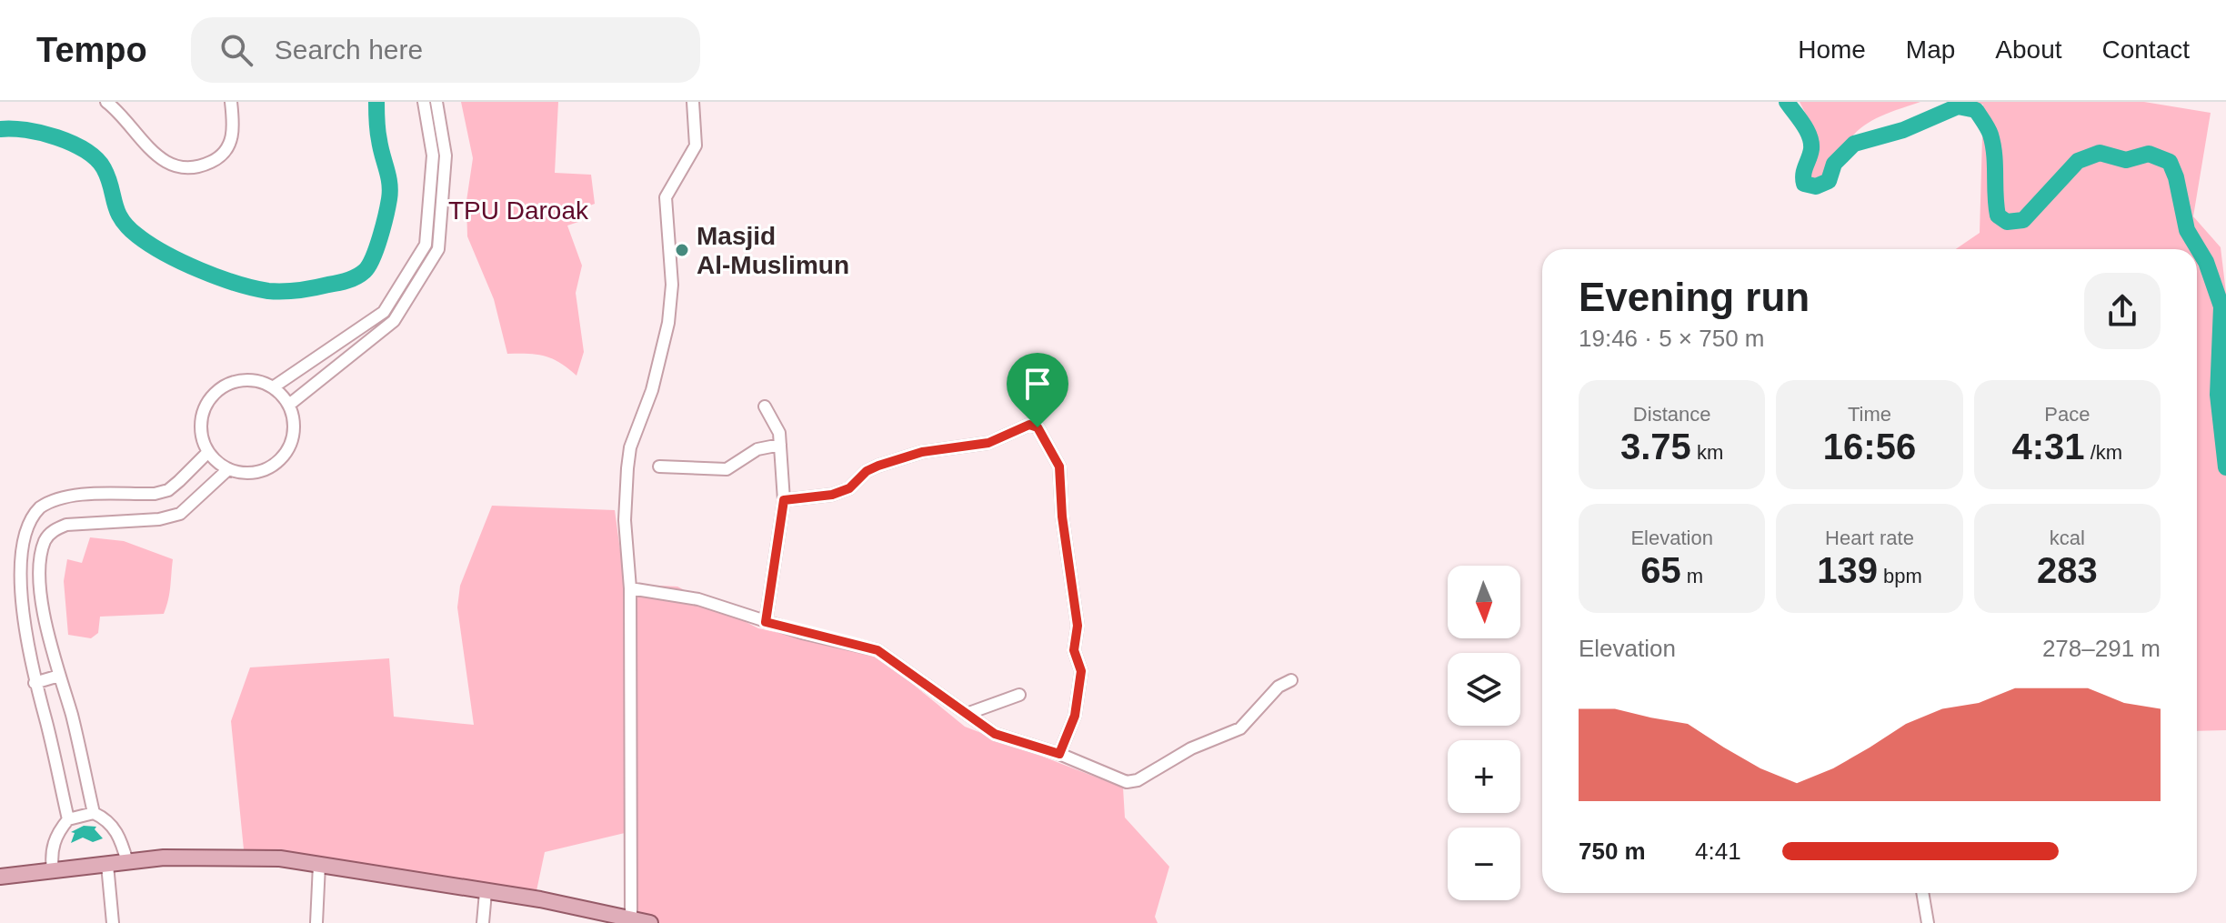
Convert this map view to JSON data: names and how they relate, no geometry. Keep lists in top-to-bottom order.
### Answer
{
  "parks": ["TPU Daroak"],
  "places": ["Masjid Al-Muslimun"],
  "north": "bottom",
  "page": {
    "header": "Tempo",
    "search": "Search here",
    "nav": [
      "Home",
      "Map",
      "About",
      "Contact"
    ],
    "heading": ["Evening run", "19:46 · 5 × 750 m"],
    "stats": [
      ["Distance", "3.75 km"],
      ["Time", "16:56"],
      ["Pace", "4:31 /km"],
      ["Elevation", "65 m"],
      ["Heart rate", "139 bpm"],
      ["kcal", "283"]
    ],
    "map_buttons": ["+", "−"],
    "chart": ["Elevation", "278–291 m"],
    "list": [
      {
        "name": "750 m",
        "note": "4:41"
      }
    ]
  }
}
